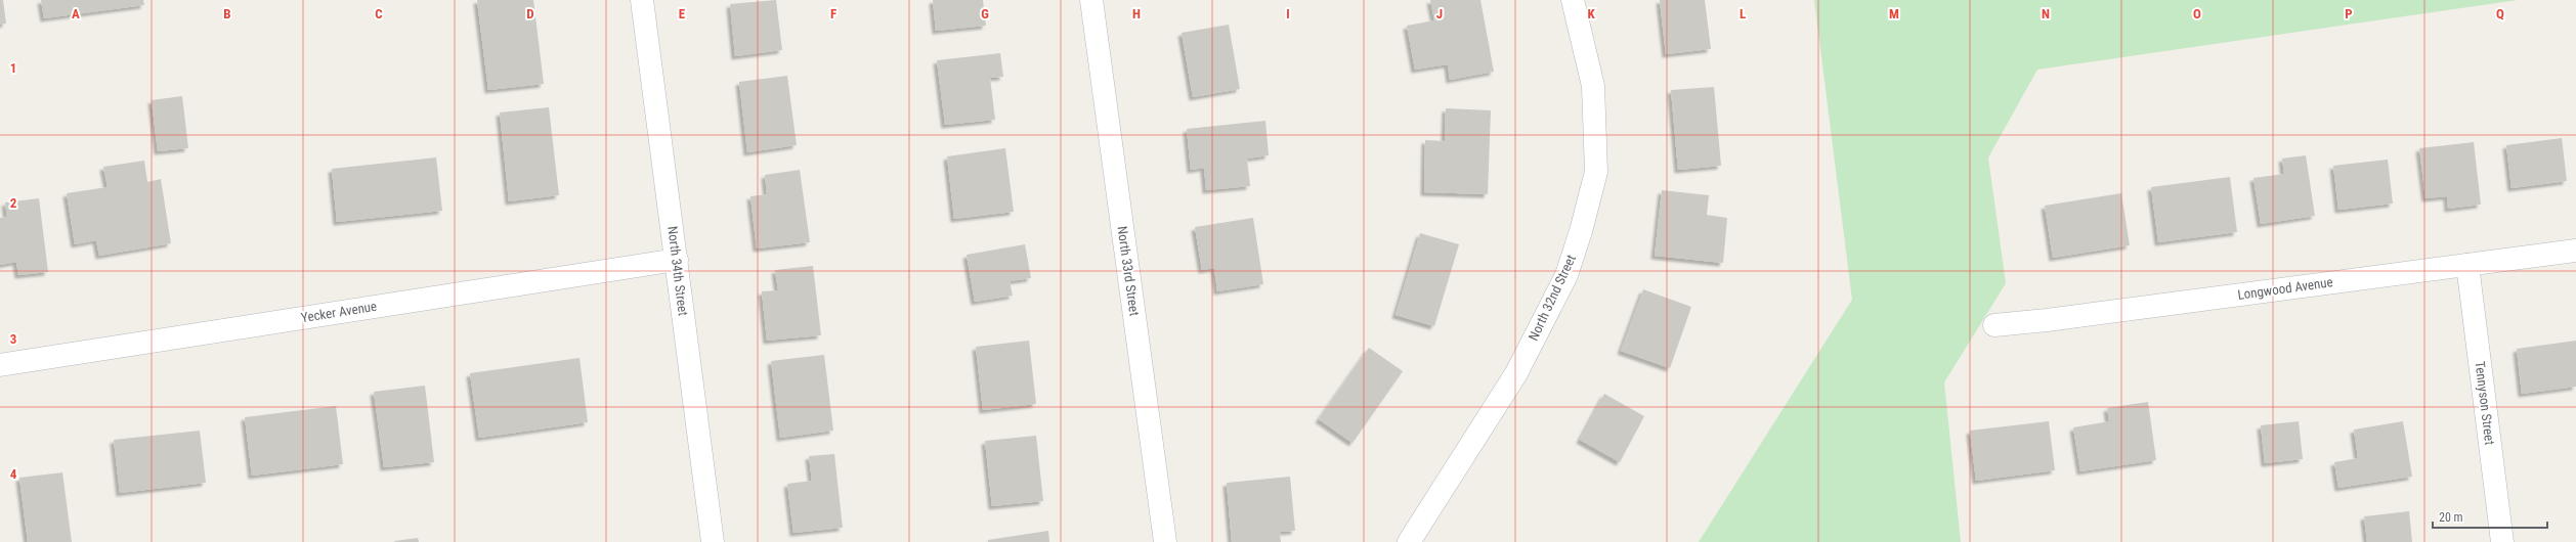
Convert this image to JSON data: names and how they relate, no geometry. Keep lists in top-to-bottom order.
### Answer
{
  "streets": {
    "street": [
      "North 34th Street",
      "North 33rd Street",
      "Longwood Avenue",
      "North 32nd Street",
      "Yecker Avenue",
      "Tennyson Street"
    ]
  },
  "crossings": [
    ["North 34th Street", "Yecker Avenue"],
    ["Longwood Avenue", "Tennyson Street"]
  ],
  "scale_bar": "20 m",
  "grid": {
    "columns": [
      "A",
      "B",
      "C",
      "D",
      "E",
      "F",
      "G",
      "H",
      "I",
      "J",
      "K",
      "L",
      "M",
      "N",
      "O",
      "P",
      "Q"
    ],
    "rows": [
      "1",
      "2",
      "3",
      "4"
    ]
  }
}
